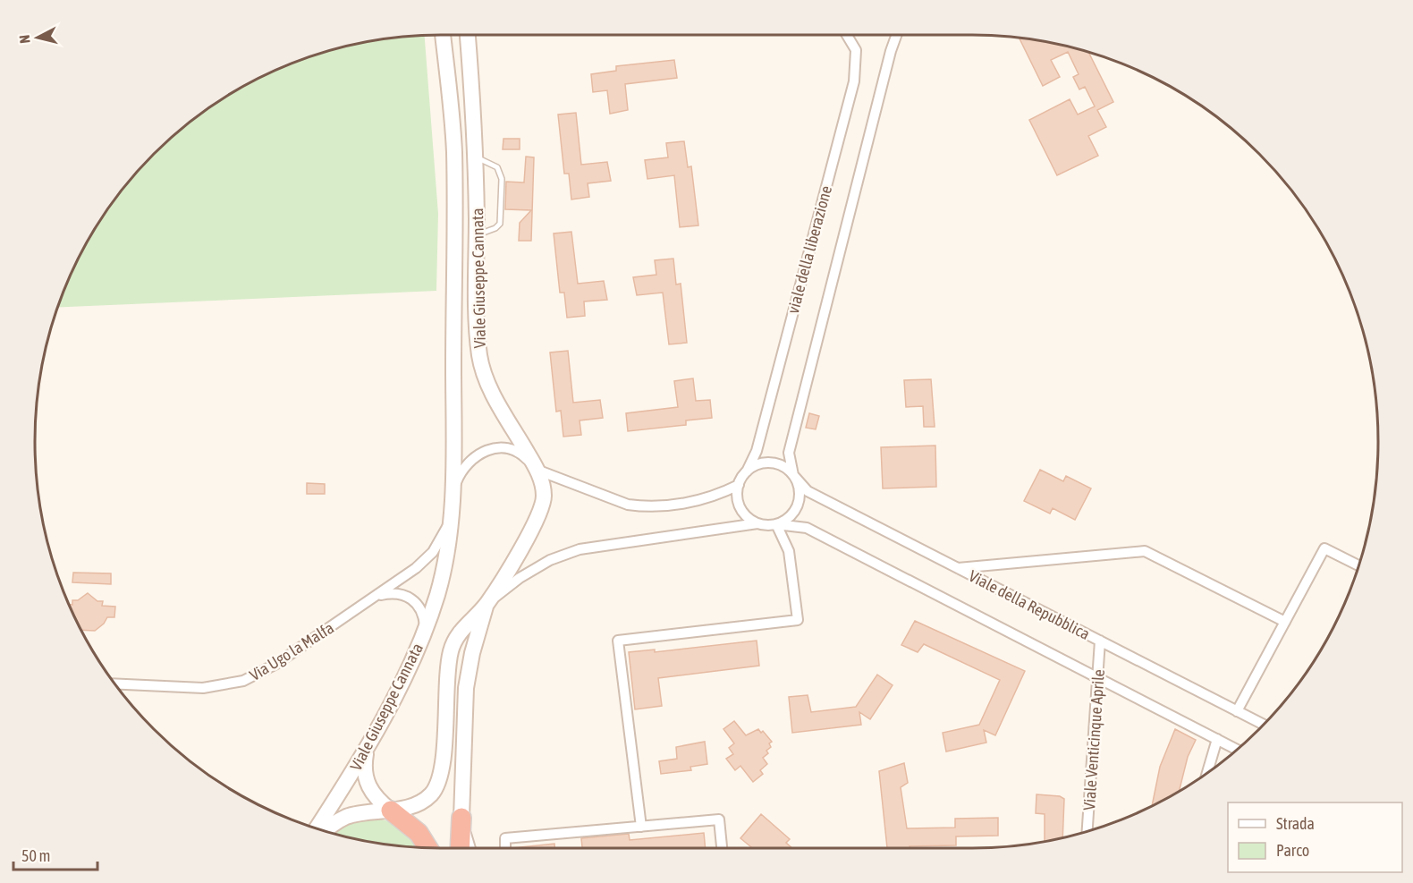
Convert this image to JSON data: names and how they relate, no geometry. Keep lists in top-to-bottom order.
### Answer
{
  "streets": {
    "street": [
      "viale della liberazione",
      "Viale Giuseppe Cannata",
      "Viale della Repubblica",
      "Via Ugo la Malfa",
      "Viale Venticinque Aprile"
    ]
  },
  "crossings": [
    ["viale della liberazione", "Viale della Repubblica"],
    ["Viale Giuseppe Cannata", "Via Ugo la Malfa"],
    ["Viale della Repubblica", "Viale Venticinque Aprile"]
  ],
  "legend": ["Strada", "Parco"],
  "scale_bar": "50 m",
  "north": "left"
}
